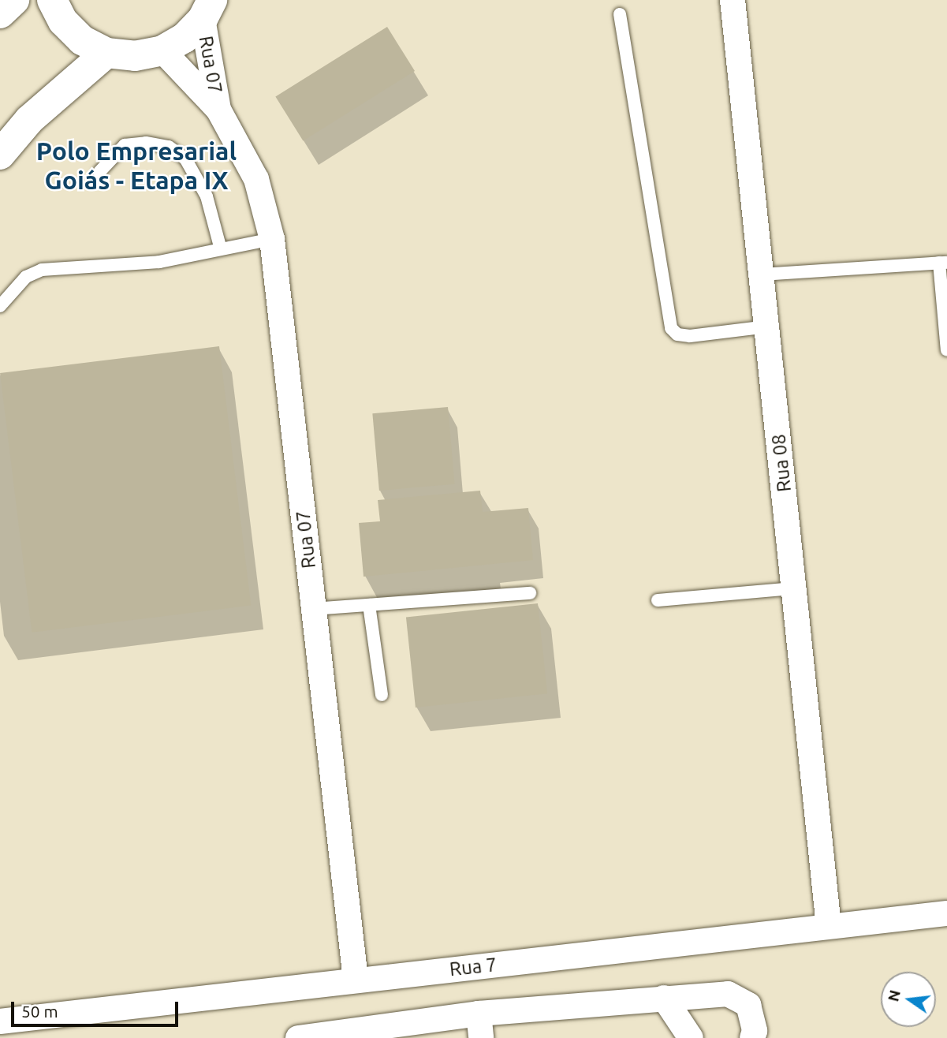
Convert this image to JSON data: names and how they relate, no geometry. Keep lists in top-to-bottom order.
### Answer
{
  "streets": {
    "street": ["Rua 07", "Rua 08", "Rua 7"]
  },
  "crossings": [
    ["Rua 07", "Rua 7"],
    ["Rua 08", "Rua 7"]
  ],
  "districts": ["Polo Empresarial Goiás - Etapa IX"],
  "scale_bar": "50 m",
  "north": "left"
}
